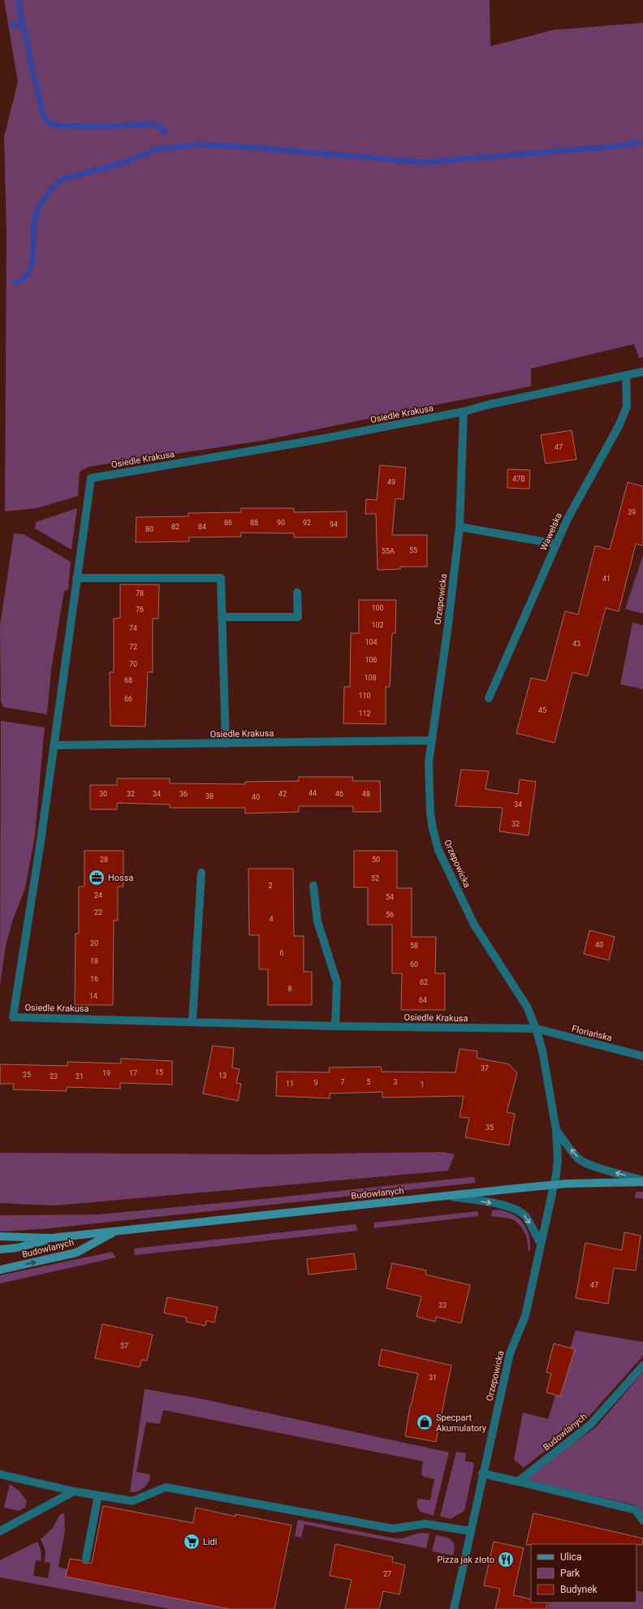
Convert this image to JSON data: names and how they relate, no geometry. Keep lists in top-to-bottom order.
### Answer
{
  "streets": {
    "street": [
      "Osiedle Krakusa",
      "Wawelska",
      "Orzepowicka",
      "Floriańska",
      "Budowlanych"
    ]
  },
  "crossings": [
    ["Osiedle Krakusa", "Orzepowicka"],
    ["Osiedle Krakusa", "Floriańska"],
    ["Orzepowicka", "Floriańska"],
    ["Orzepowicka", "Budowlanych"]
  ],
  "places": {
    "office": ["Hossa"],
    "shop": ["Specpart Akumulatory"],
    "supermarket": ["Lidl"],
    "restaurant": ["Pizza jak złoto"]
  },
  "house_numbers": [
    "47",
    "47B",
    "49",
    "39",
    "86",
    "88",
    "90",
    "92",
    "94",
    "82",
    "84",
    "80",
    "55",
    "55A",
    "41",
    "78",
    "100",
    "76",
    "102",
    "74",
    "104",
    "43",
    "72",
    "106",
    "70",
    "108",
    "68",
    "110",
    "66",
    "45",
    "112",
    "44",
    "30",
    "32",
    "34",
    "36",
    "42",
    "46",
    "48",
    "38",
    "40",
    "34",
    "32",
    "28",
    "50",
    "52",
    "2",
    "24",
    "54",
    "22",
    "56",
    "4",
    "20",
    "40",
    "58",
    "6",
    "18",
    "60",
    "16",
    "62",
    "8",
    "14",
    "64",
    "37",
    "15",
    "19",
    "17",
    "25",
    "13",
    "23",
    "21",
    "7",
    "5",
    "3",
    "9",
    "11",
    "1",
    "35",
    "47",
    "33",
    "57",
    "31",
    "27"
  ],
  "legend": ["Ulica", "Park", "Budynek"]
}
